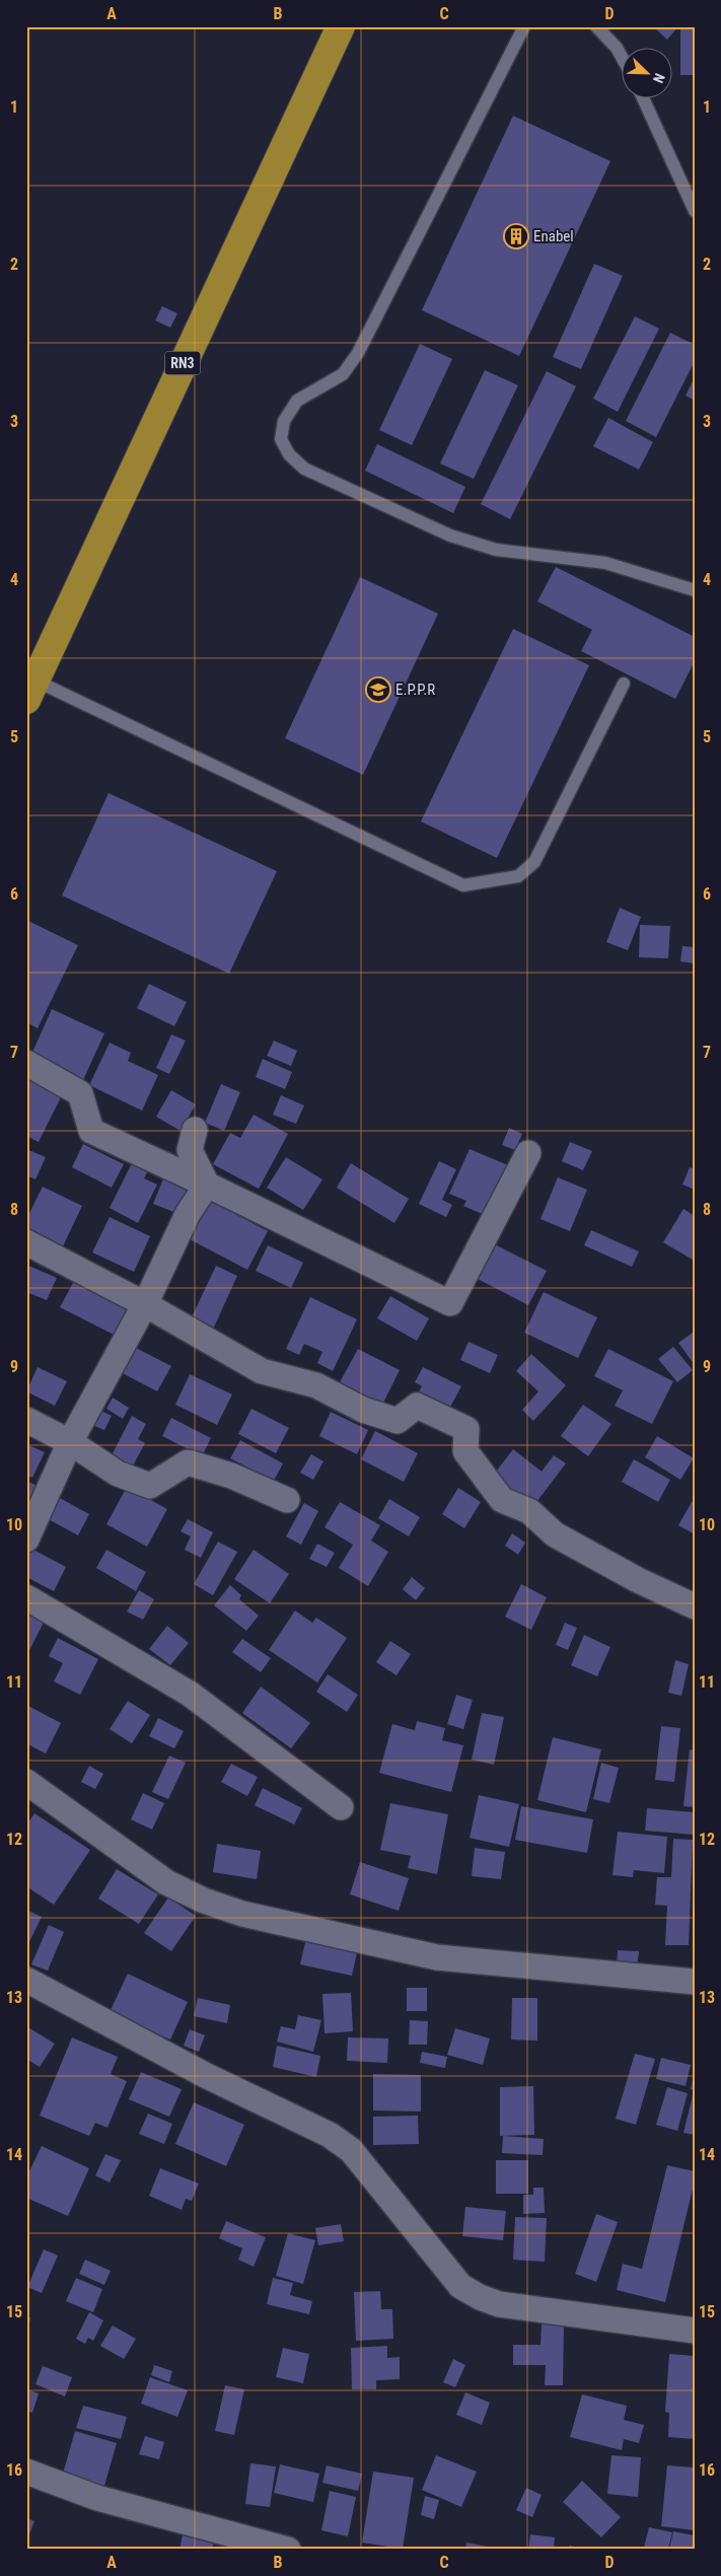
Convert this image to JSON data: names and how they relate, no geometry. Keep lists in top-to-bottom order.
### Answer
{
  "streets": {
    "highway": ["RN3"]
  },
  "places": {
    "building": ["Enabel"],
    "school or university": ["E.P.P.R"]
  },
  "north": "bottom right",
  "grid": {
    "columns": [
      "A",
      "B",
      "C",
      "D"
    ],
    "rows": [
      "1",
      "2",
      "3",
      "4",
      "5",
      "6",
      "7",
      "8",
      "9",
      "10",
      "11",
      "12",
      "13",
      "14",
      "15",
      "16"
    ]
  }
}
